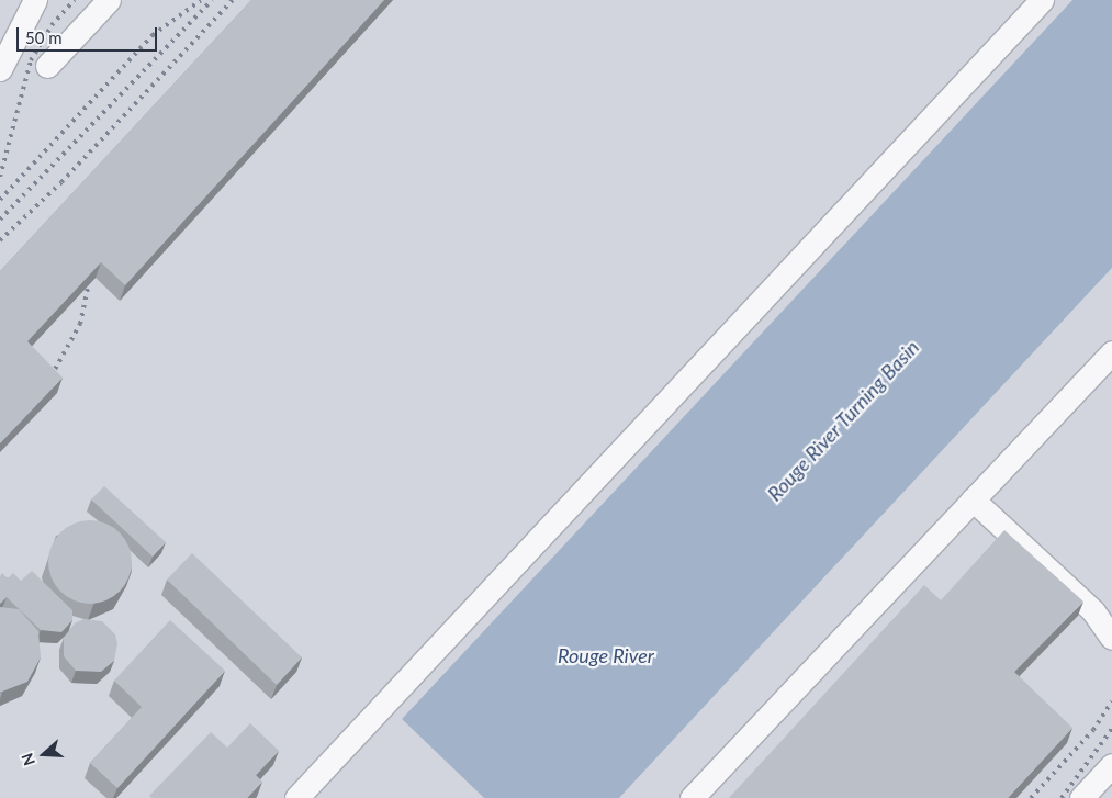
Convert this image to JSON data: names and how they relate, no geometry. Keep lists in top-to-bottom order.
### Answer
{
  "water": ["Rouge River Turning Basin", "Rouge River"],
  "scale_bar": "50 m",
  "north": "left"
}
